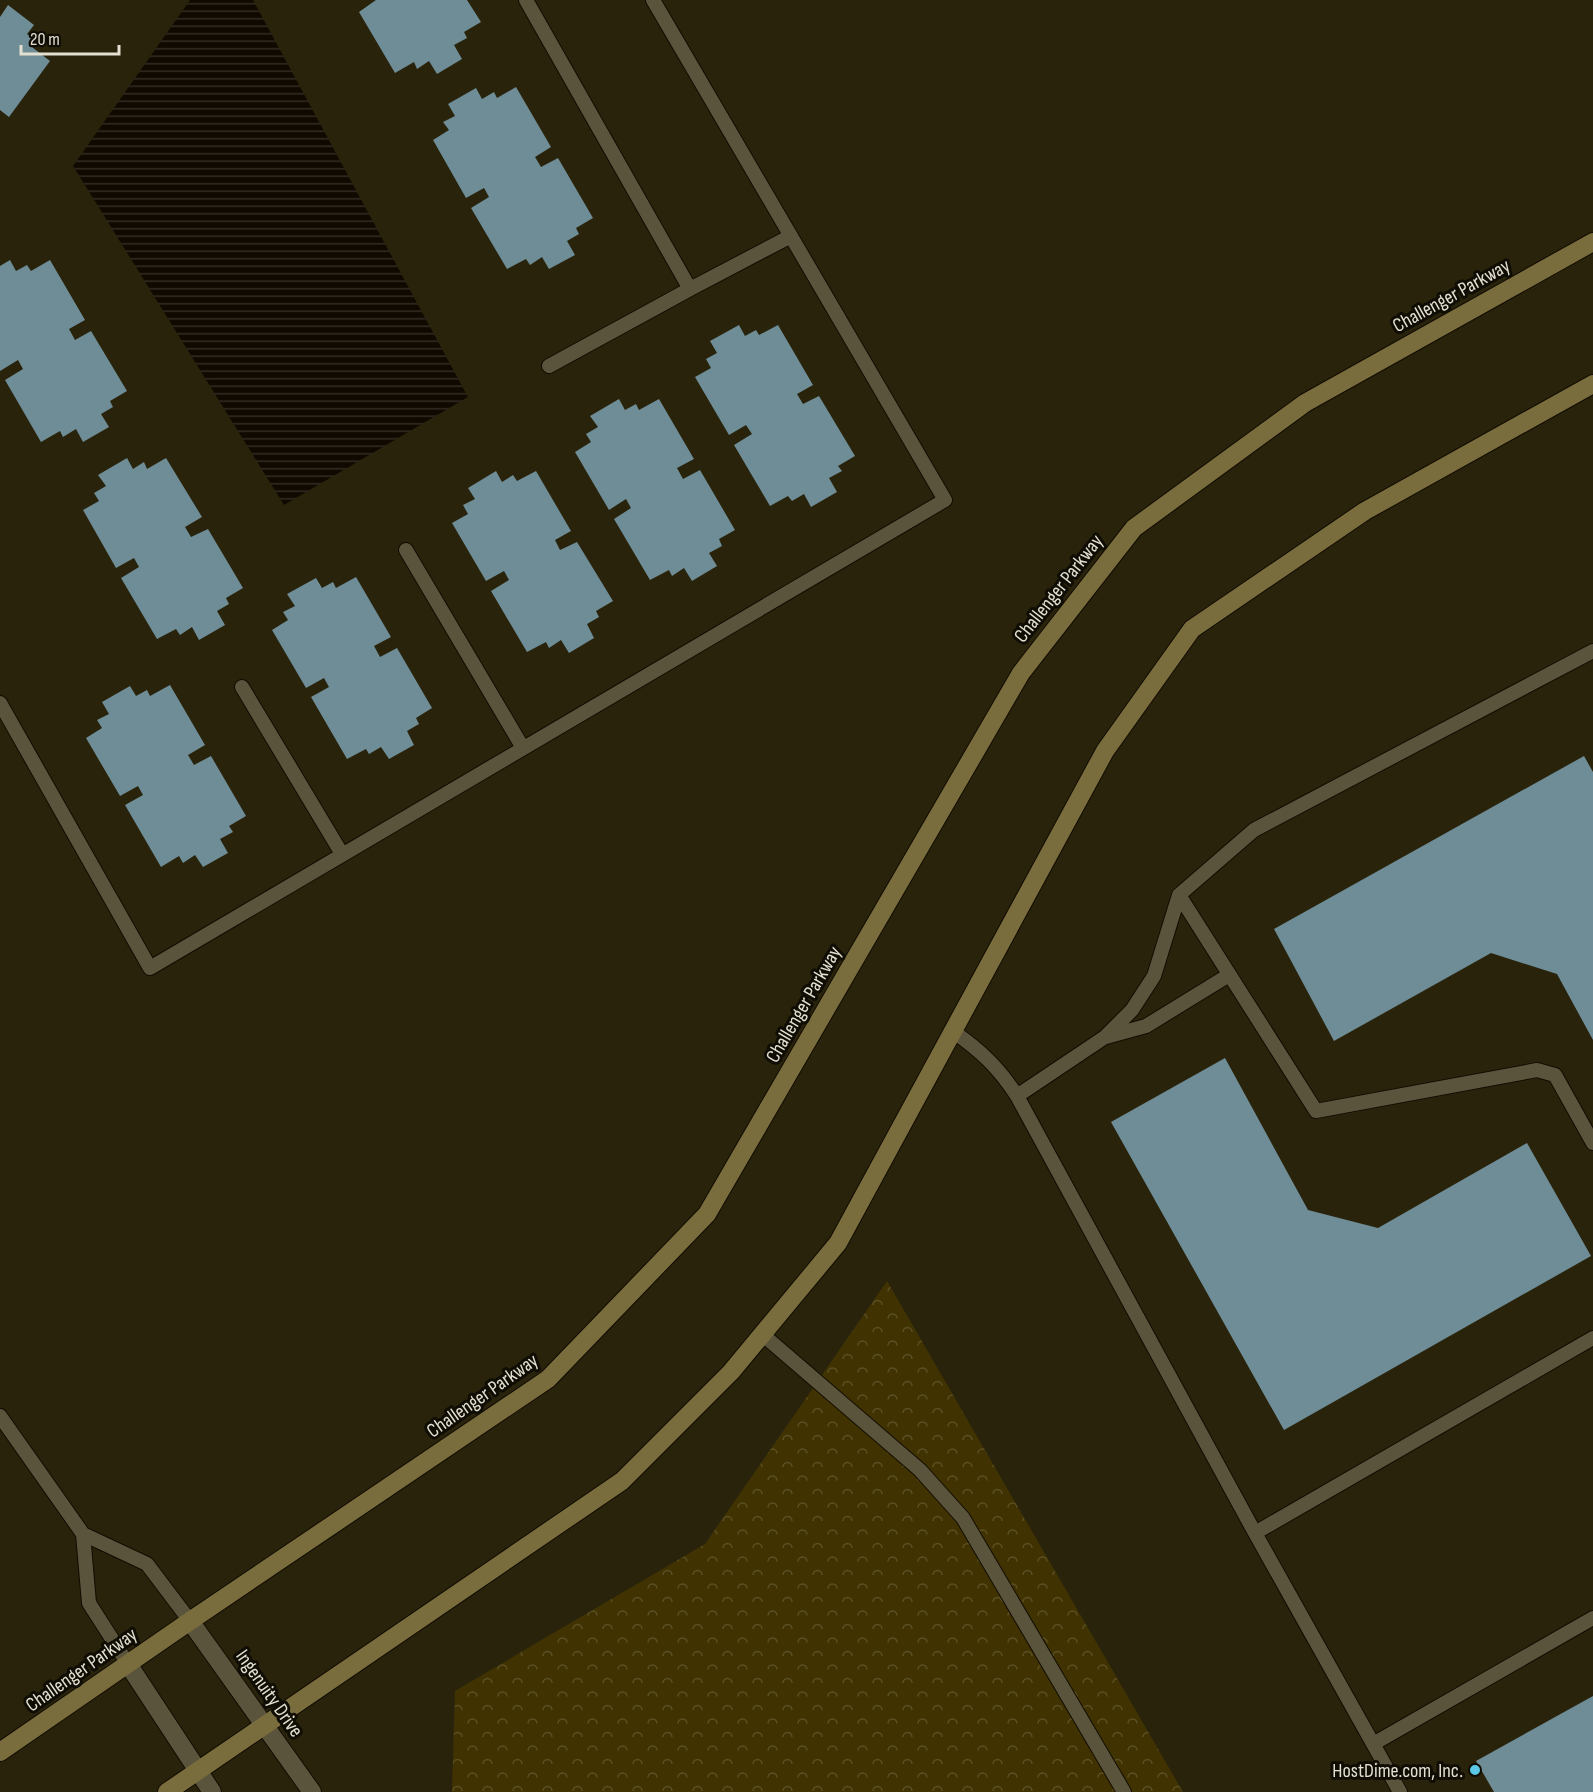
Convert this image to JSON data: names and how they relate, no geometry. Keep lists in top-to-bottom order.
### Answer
{
  "streets": {
    "main road": ["Challenger Parkway"],
    "street": ["Ingenuity Drive"]
  },
  "crossings": [
    ["Challenger Parkway", "Ingenuity Drive"]
  ],
  "places": ["HostDime.com, Inc."],
  "scale_bar": "20 m"
}
